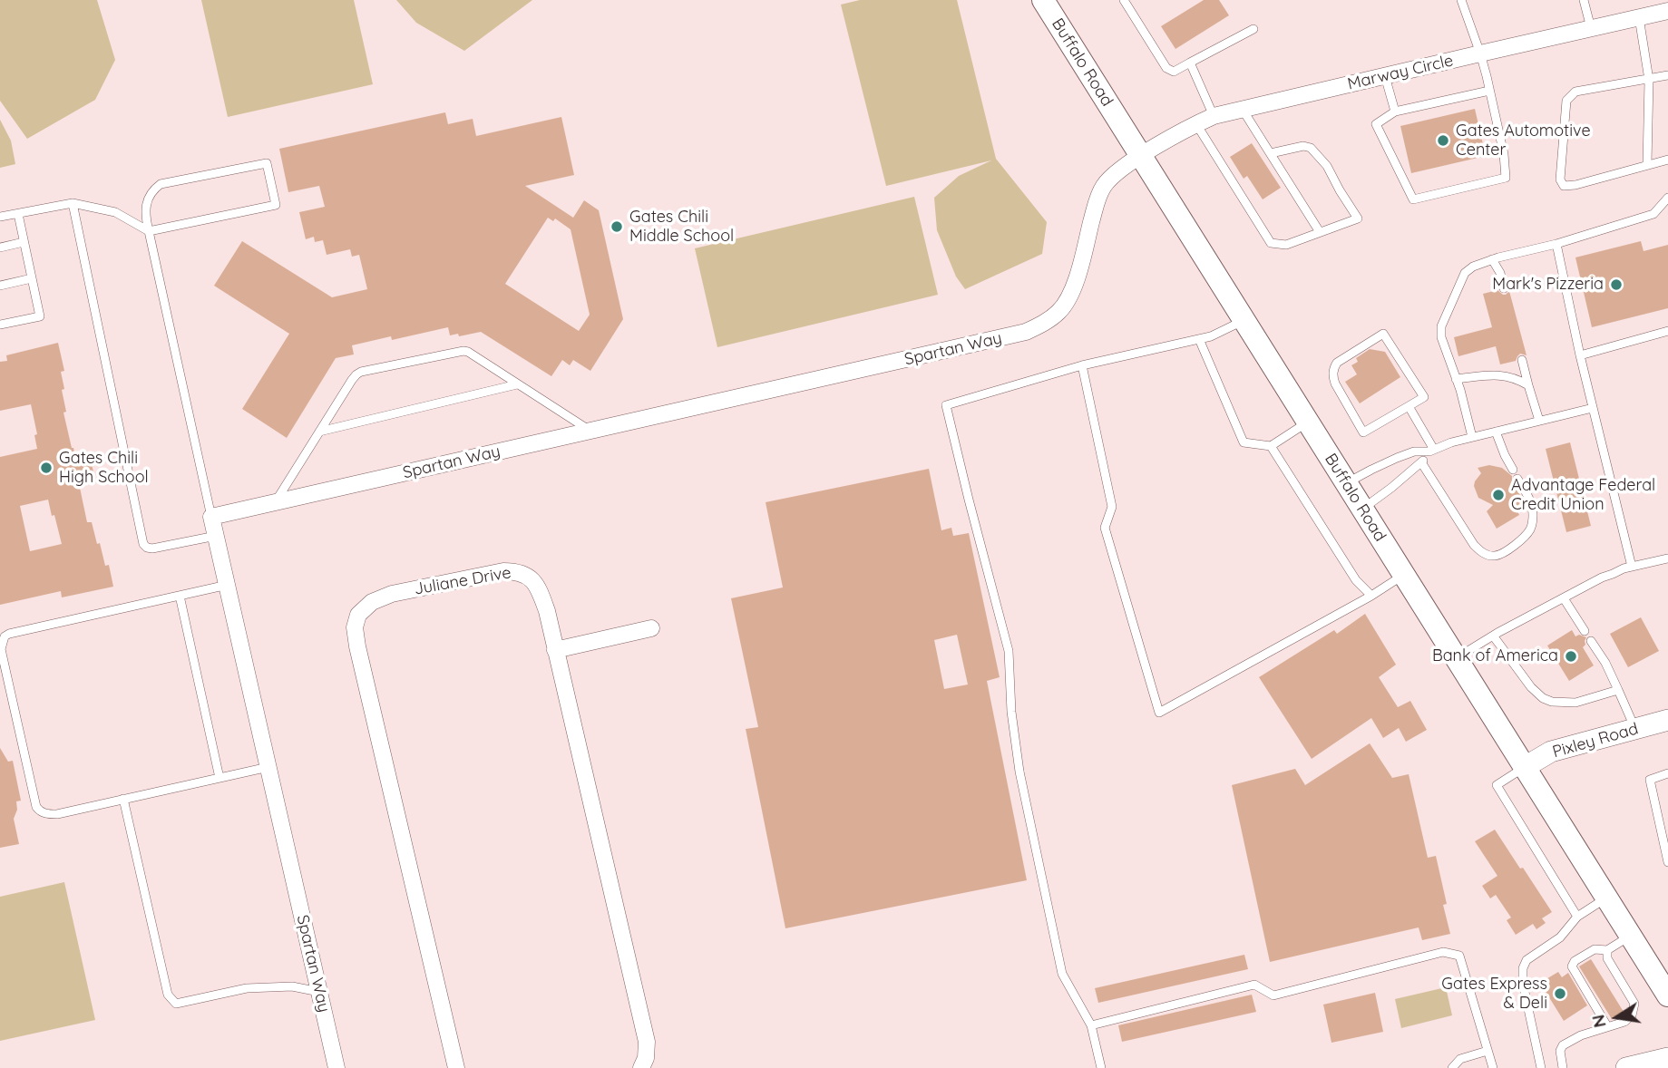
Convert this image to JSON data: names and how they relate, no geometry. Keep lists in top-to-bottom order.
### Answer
{
  "streets": {
    "main road": ["Buffalo Road"],
    "street": [
      "Marway Circle",
      "Spartan Way",
      "Juliane Drive",
      "Pixley Road"
    ]
  },
  "crossings": [
    ["Buffalo Road", "Marway Circle"],
    ["Buffalo Road", "Spartan Way"],
    ["Buffalo Road", "Pixley Road"],
    ["Marway Circle", "Spartan Way"]
  ],
  "places": [
    "Gates Automotive Center",
    "Gates Chili Middle School",
    "Mark's Pizzeria",
    "Gates Chili High School",
    "Advantage Federal Credit Union",
    "Bank of America",
    "Gates Express & Deli"
  ],
  "north": "left"
}
